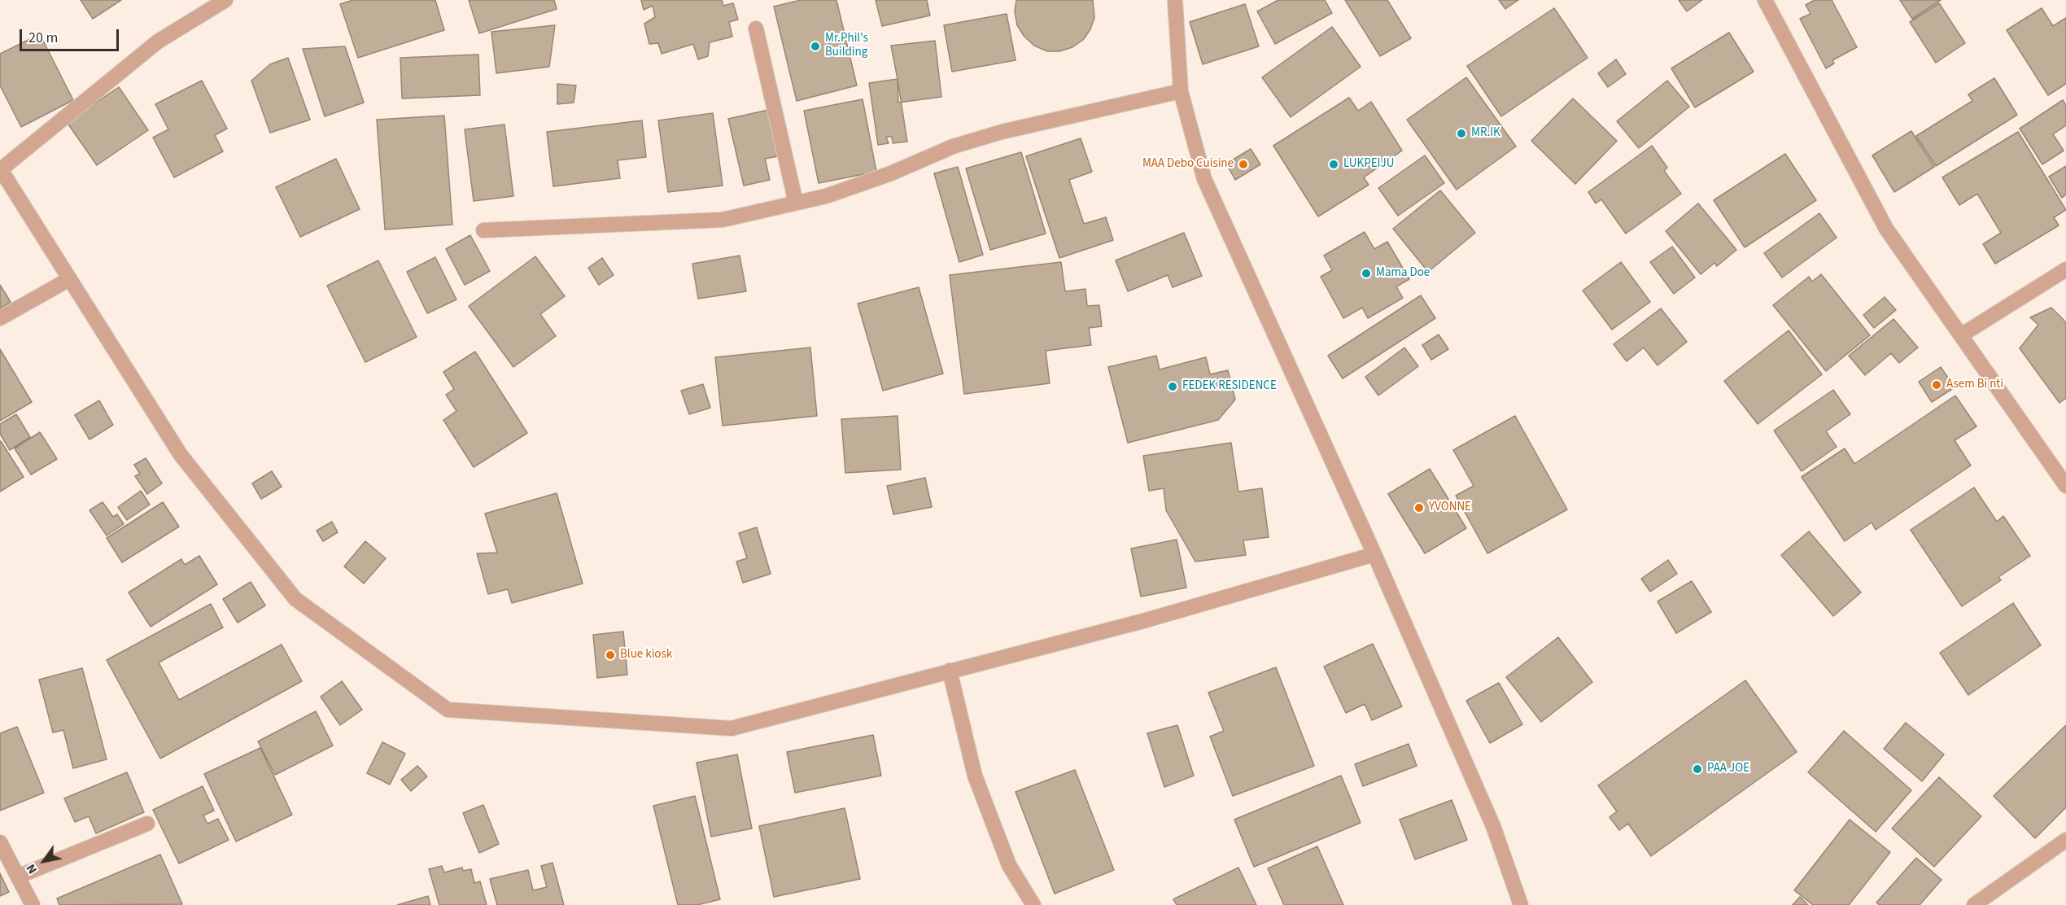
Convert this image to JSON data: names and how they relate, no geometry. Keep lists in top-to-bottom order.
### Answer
{
  "places": [
    "Mr.Phil's Building",
    "MR.IK",
    "MAA Debo Cuisine",
    "LUKPEIJU",
    "Mama Doe",
    "Asem Bi nti",
    "FEDEK RESIDENCE",
    "YVONNE",
    "Blue kiosk",
    "PAA JOE"
  ],
  "scale_bar": "20 m",
  "north": "bottom left"
}
